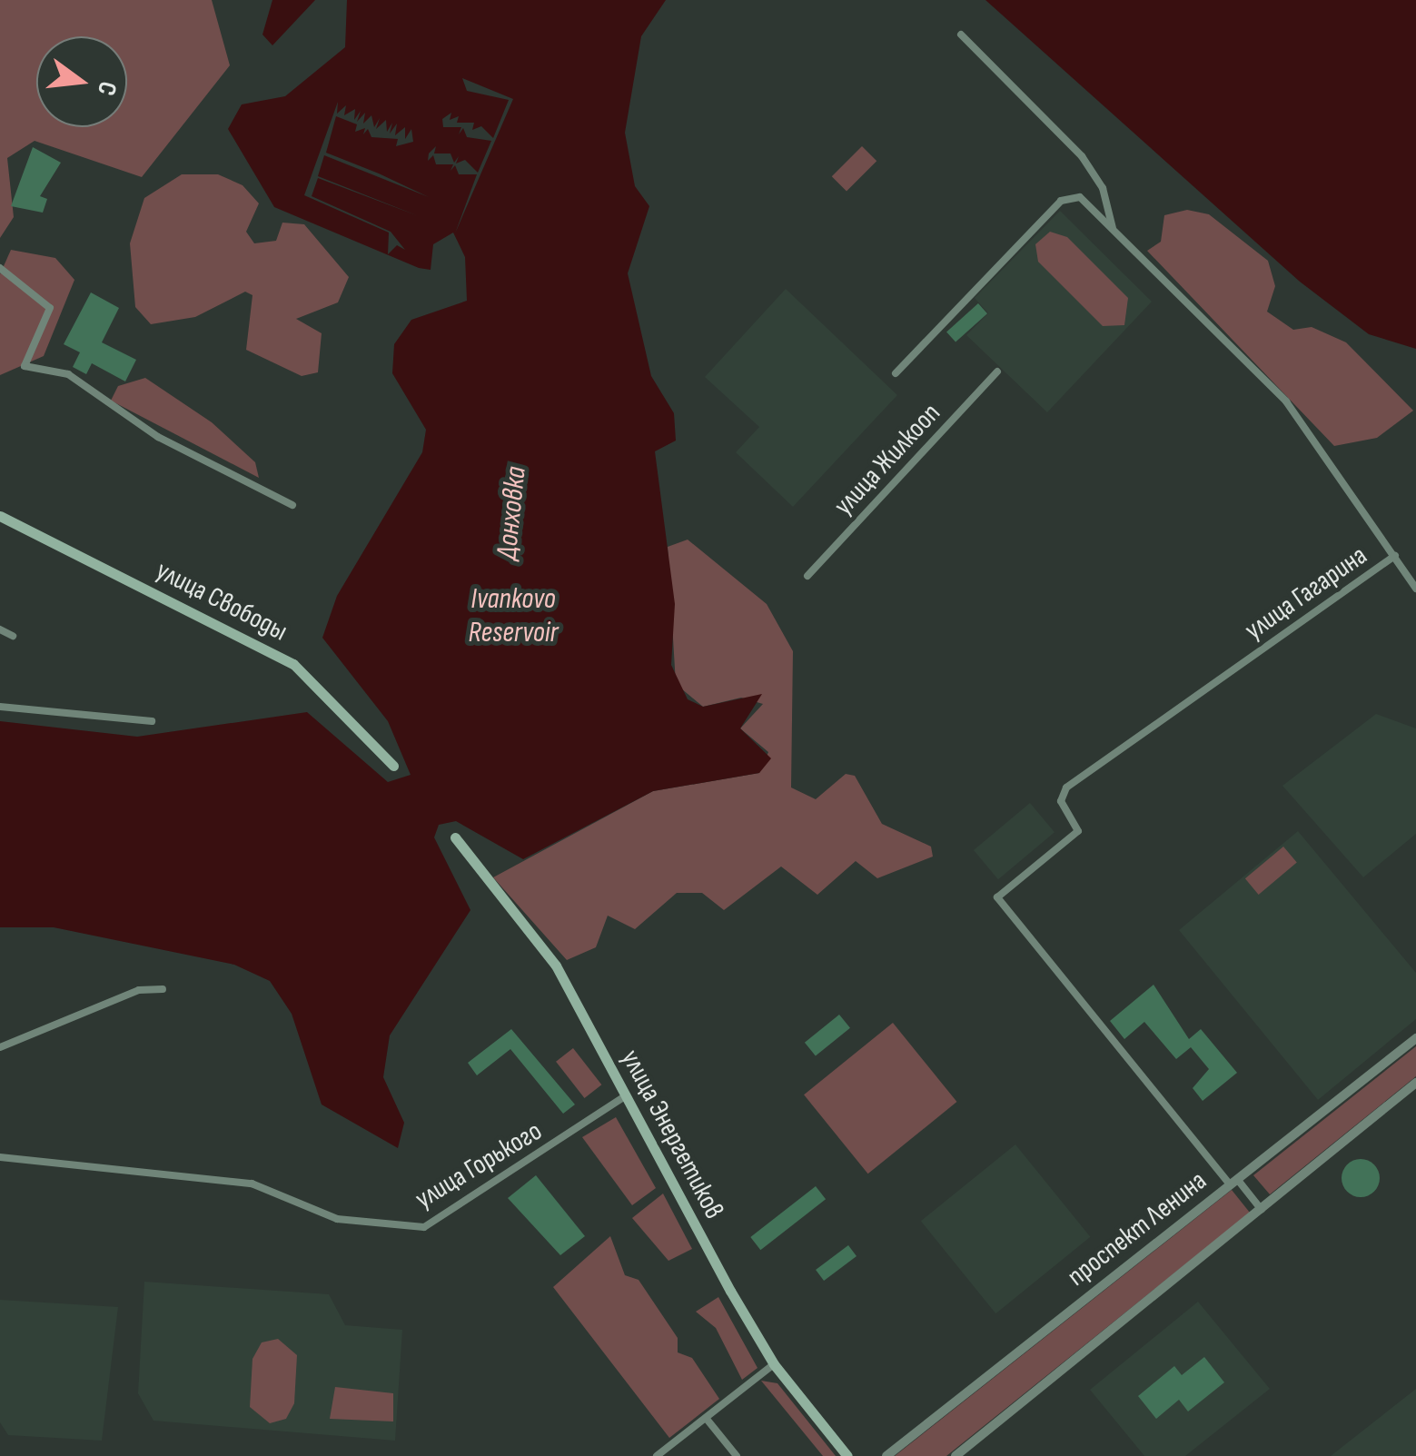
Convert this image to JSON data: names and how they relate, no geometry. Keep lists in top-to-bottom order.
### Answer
{
  "streets": {
    "main road": ["улица Свободы", "улица Энергетиков"],
    "street": [
      "улица Жилкооп",
      "улица Гагарина",
      "улица Горького",
      "проспект Ленина"
    ]
  },
  "crossings": [
    ["улица Гагарина", "проспект Ленина"],
    ["улица Энергетиков", "улица Горького"]
  ],
  "water": ["Донховка", "Ivankovo Reservoir"],
  "north": "right"
}
